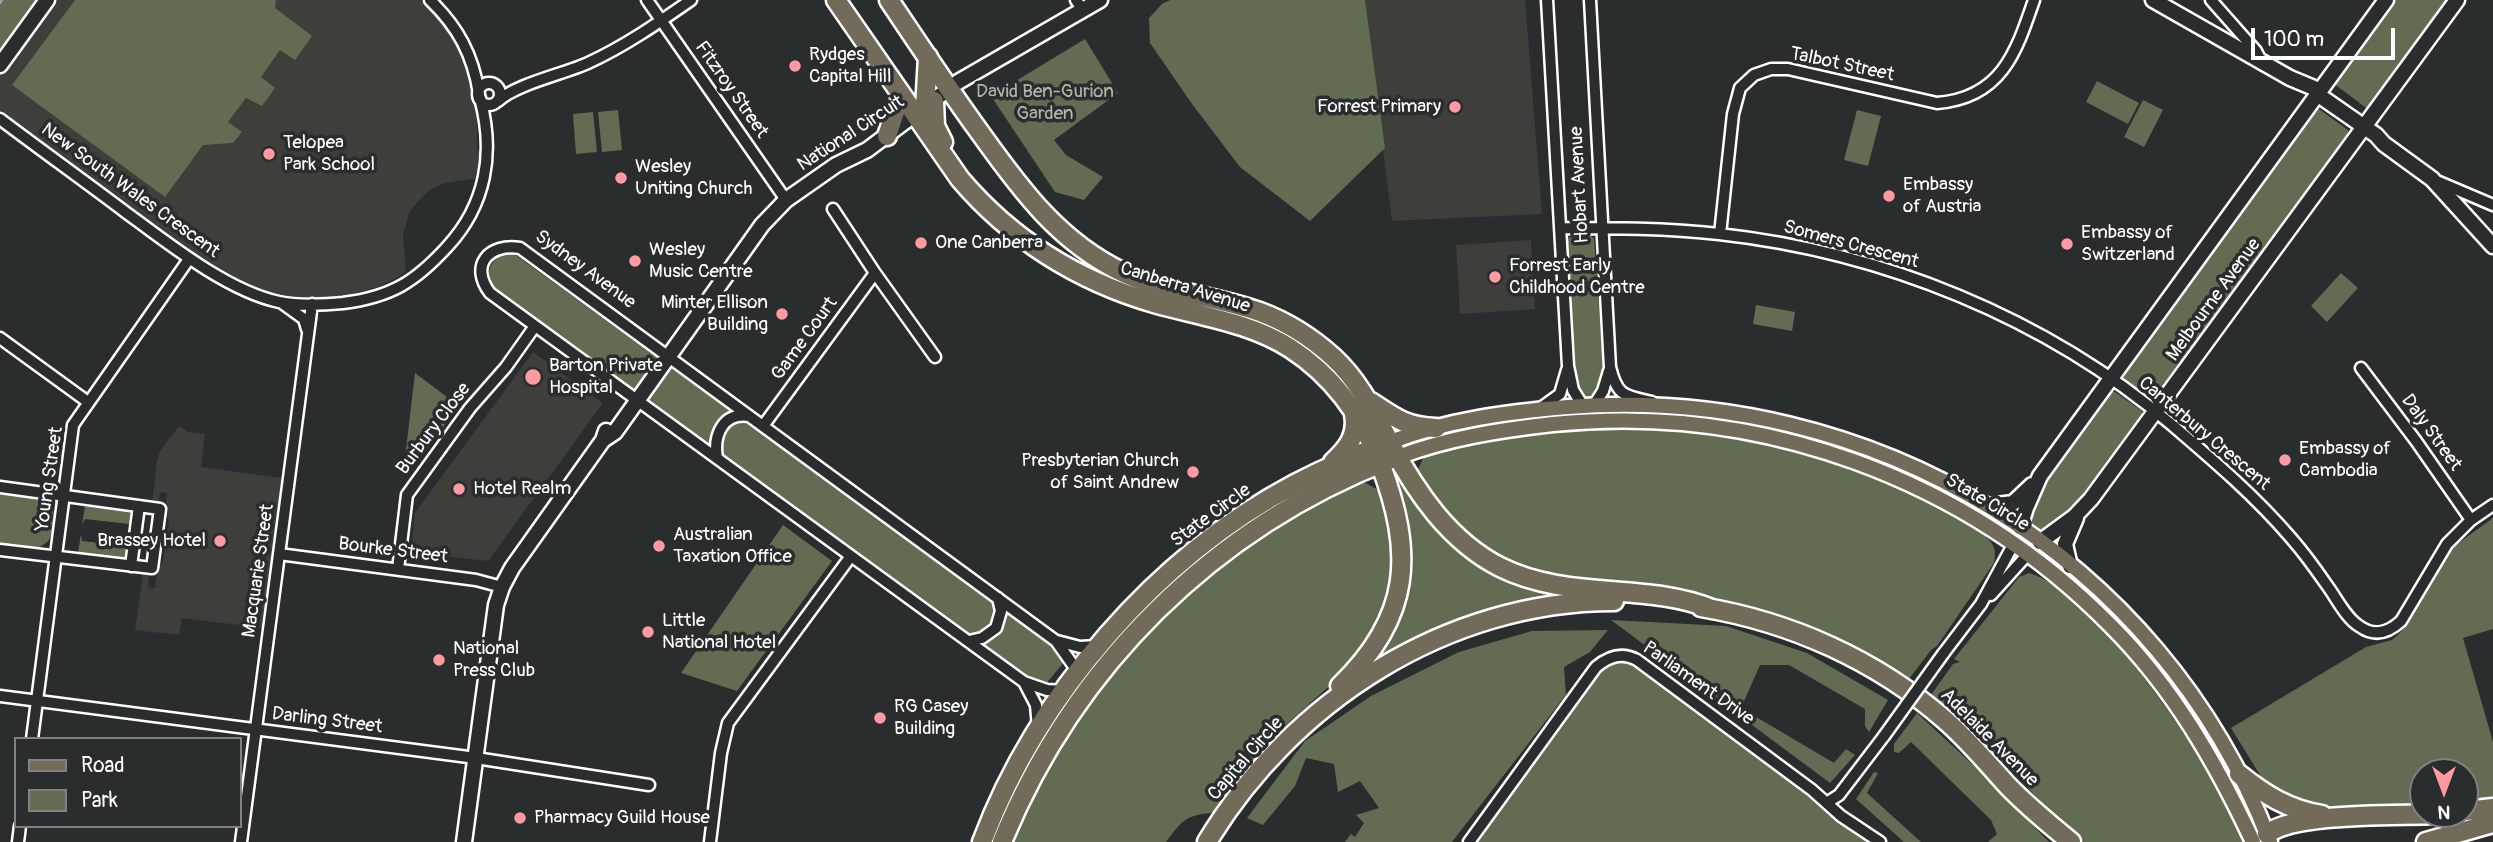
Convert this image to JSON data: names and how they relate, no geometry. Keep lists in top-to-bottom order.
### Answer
{
  "streets": {
    "highway": [
      "Sydney Avenue",
      "Canberra Avenue",
      "State Circle",
      "Adelaide Avenue",
      "Capital Circle"
    ],
    "main road": ["Melbourne Avenue"],
    "street": [
      "Talbot Street",
      "Fitzroy Street",
      "National Circuit",
      "Hobart Avenue",
      "New South Wales Crescent",
      "Somers Crescent",
      "Game Court",
      "Burbury Close",
      "Daly Street",
      "Canterbury Crescent",
      "Young Street",
      "Bourke Street",
      "Macquarie Street",
      "Parliament Drive",
      "Darling Street"
    ]
  },
  "crossings": [
    ["Talbot Street", "Somers Crescent"],
    ["Fitzroy Street", "National Circuit"],
    ["National Circuit", "Sydney Avenue"],
    ["National Circuit", "Canberra Avenue"],
    ["National Circuit", "Bourke Street"],
    ["National Circuit", "Darling Street"],
    ["Hobart Avenue", "Somers Crescent"],
    ["Hobart Avenue", "State Circle"],
    ["New South Wales Crescent", "Young Street"],
    ["New South Wales Crescent", "Macquarie Street"],
    ["Somers Crescent", "Melbourne Avenue"],
    ["Somers Crescent", "Canterbury Crescent"],
    ["Sydney Avenue", "Game Court"],
    ["Sydney Avenue", "Burbury Close"],
    ["Sydney Avenue", "State Circle"],
    ["Canberra Avenue", "State Circle"],
    ["Melbourne Avenue", "Canterbury Crescent"],
    ["Melbourne Avenue", "State Circle"],
    ["Melbourne Avenue", "Parliament Drive"],
    ["Burbury Close", "Bourke Street"],
    ["Daly Street", "Canterbury Crescent"],
    ["Young Street", "Darling Street"],
    ["Bourke Street", "Macquarie Street"],
    ["Macquarie Street", "Darling Street"],
    ["Adelaide Avenue", "Capital Circle"]
  ],
  "parks": ["David Ben-Gurion Garden"],
  "places": [
    "Rydges Capital Hill",
    "Forrest Primary",
    "Telopea Park School",
    "Wesley Uniting Church",
    "Embassy of Austria",
    "One Canberra",
    "Embassy of Switzerland",
    "Wesley Music Centre",
    "Forrest Early Childhood Centre",
    "Minter Ellison Building",
    "Barton Private Hospital",
    "Embassy of Cambodia",
    "Presbyterian Church of Saint Andrew",
    "Hotel Realm",
    "Brassey Hotel",
    "Australian Taxation Office",
    "Little National Hotel",
    "National Press Club",
    "RG Casey Building",
    "Pharmacy Guild House"
  ],
  "legend": ["Road", "Park"],
  "scale_bar": "100 m",
  "north": "bottom"
}
